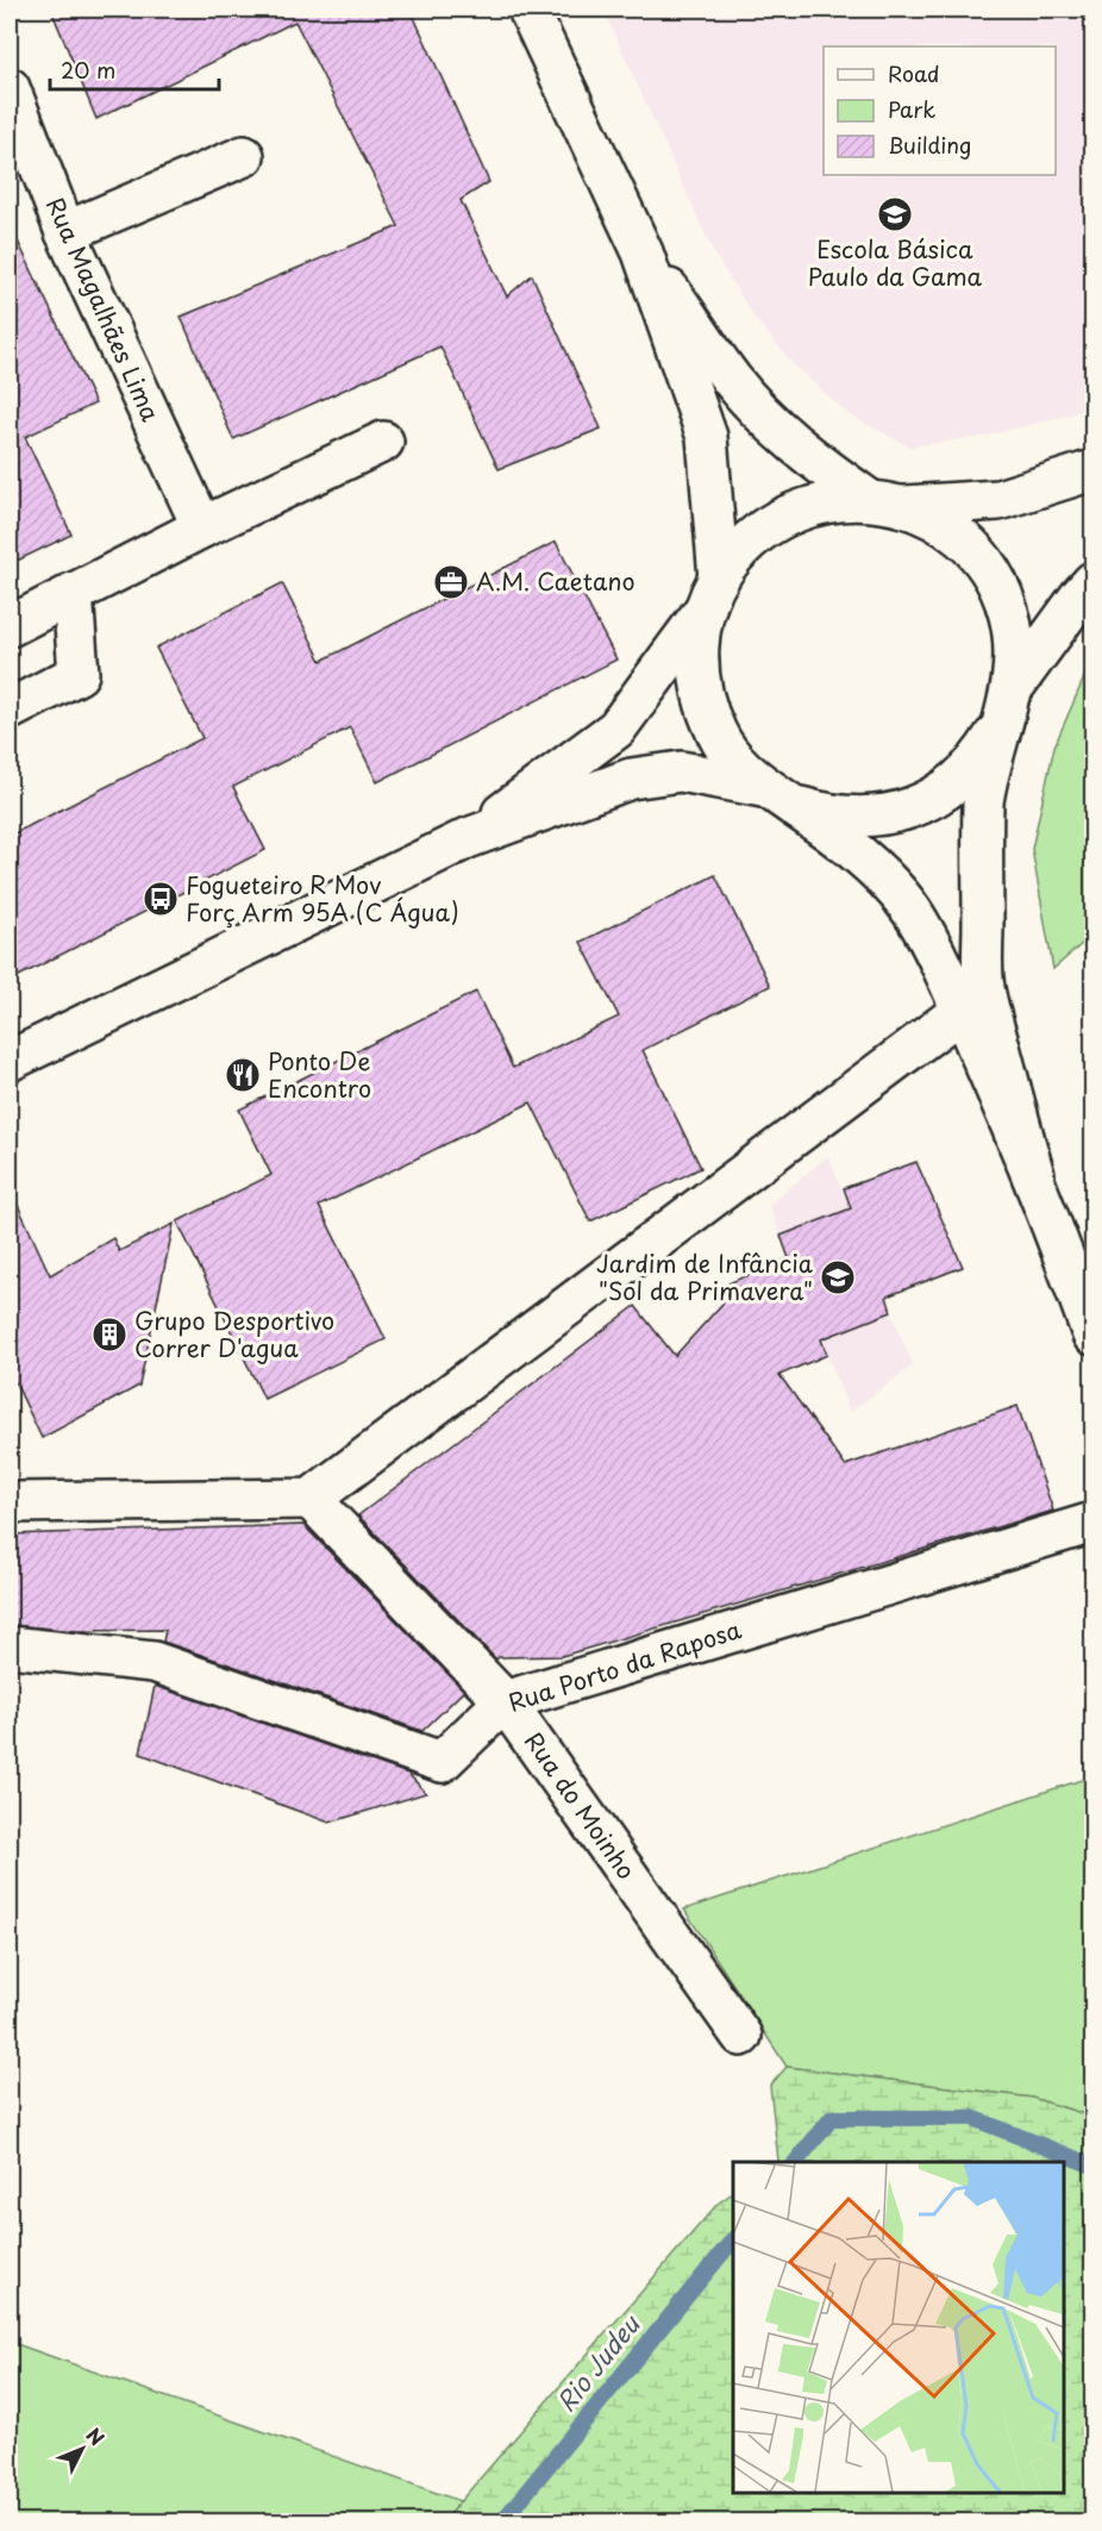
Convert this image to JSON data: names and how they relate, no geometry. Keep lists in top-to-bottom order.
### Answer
{
  "streets": {
    "street": ["Rua Magalhães Lima", "Rua Porto da Raposa", "Rua do Moinho"]
  },
  "crossings": [
    ["Rua Porto da Raposa", "Rua do Moinho"]
  ],
  "water": ["Rio Judeu"],
  "places": {
    "school or university": ["Escola Básica Paulo da Gama", "Jardim de Infância \"Sol da Primavera\""],
    "office": ["A.M. Caetano"],
    "bus stop": ["Fogueteiro R Mov Forç Arm 95A (C Água)"],
    "restaurant": ["Ponto De Encontro"],
    "building": ["Grupo Desportivo Correr D'agua"]
  },
  "legend": ["Road", "Park", "Building"],
  "scale_bar": "20 m",
  "north": "top right"
}
